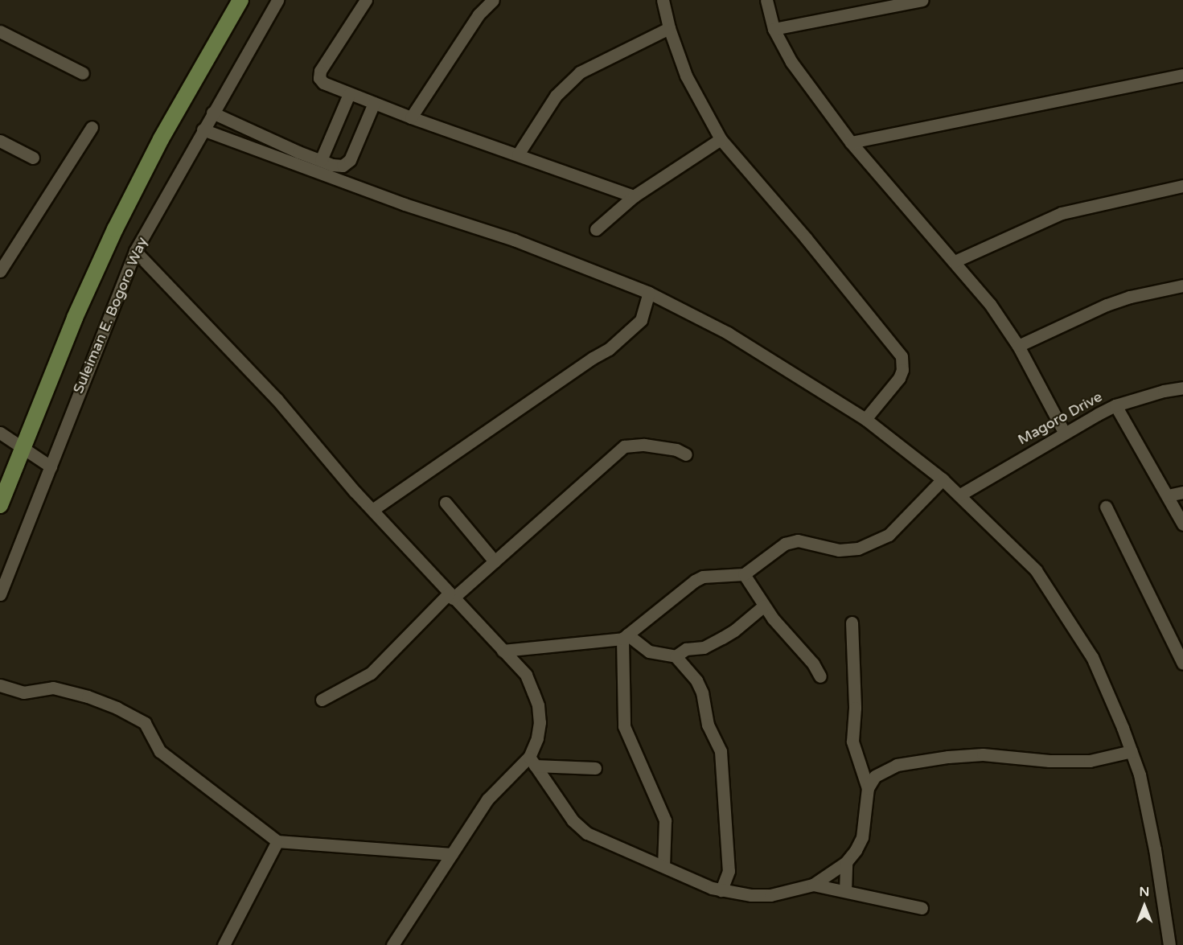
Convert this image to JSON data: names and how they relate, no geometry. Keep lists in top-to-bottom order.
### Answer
{
  "streets": {
    "main road": ["Suleiman E. Bogoro Way"],
    "street": ["Magoro Drive"]
  },
  "north": "top"
}
